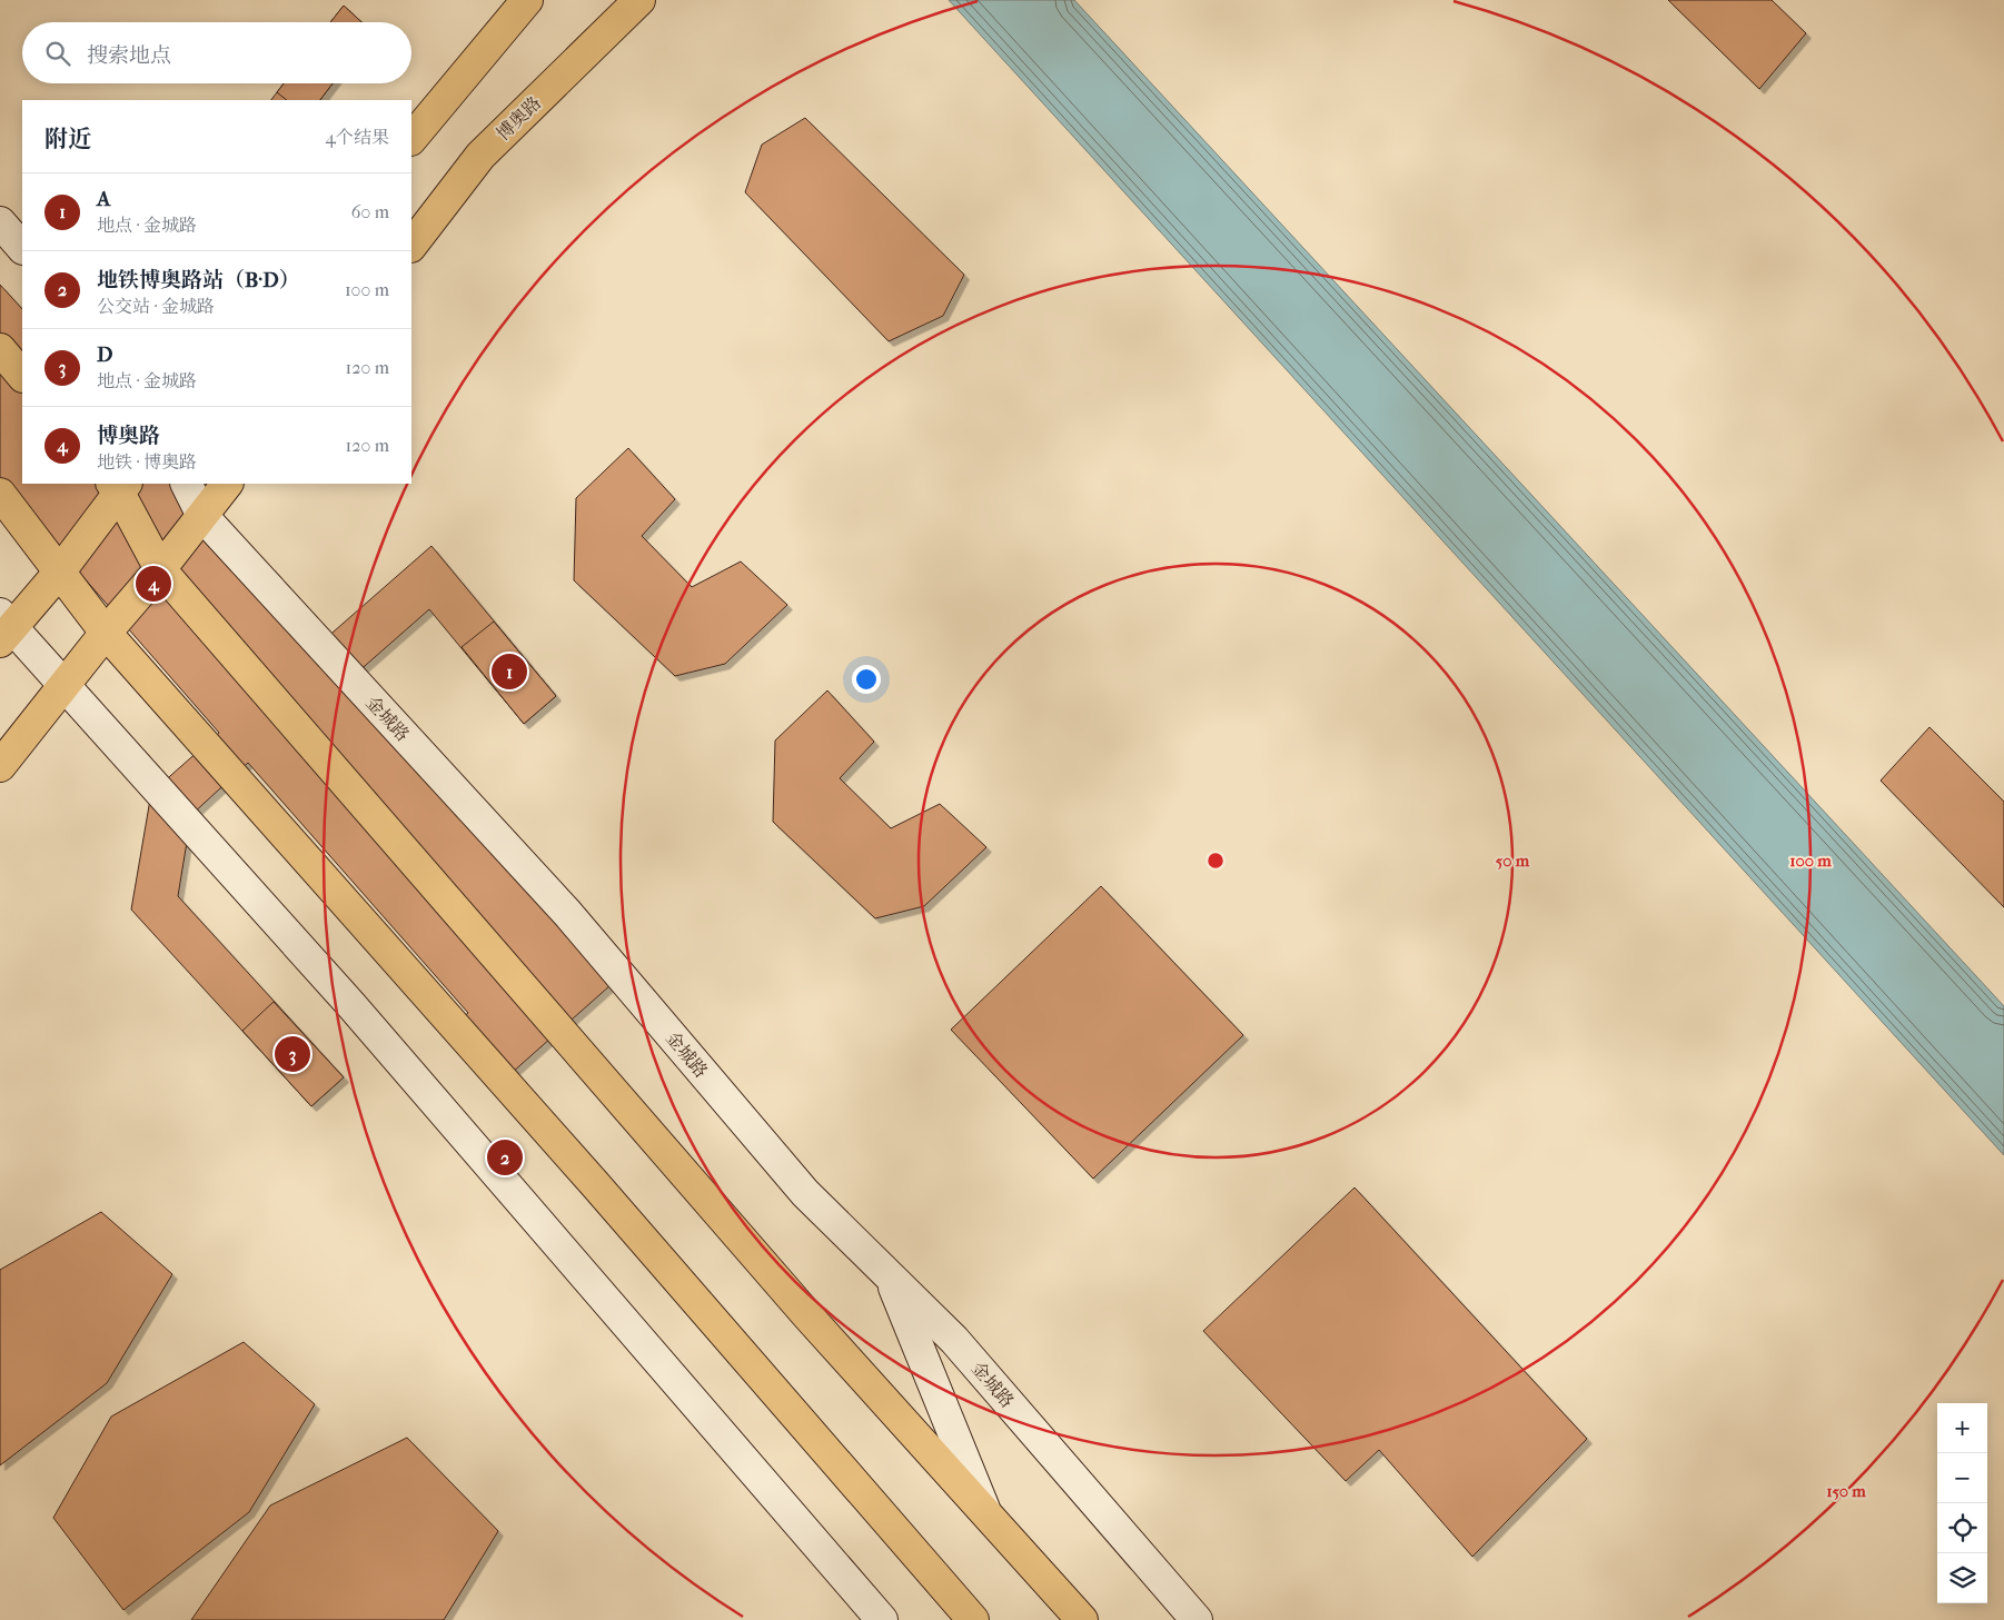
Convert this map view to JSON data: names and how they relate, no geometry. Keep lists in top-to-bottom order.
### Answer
{
  "streets": {
    "main road": ["博奥路", "金城路"]
  },
  "page": {
    "search": "搜索地点",
    "heading": ["附近", "4个结果"],
    "list": [
      {
        "mark": "1",
        "name": "A",
        "note": "地点 · 金城路",
        "value": "60 m"
      },
      {
        "mark": "2",
        "name": "地铁博奥路站（B·D）",
        "note": "公交站 · 金城路",
        "value": "100 m"
      },
      {
        "mark": "3",
        "name": "D",
        "note": "地点 · 金城路",
        "value": "120 m"
      },
      {
        "mark": "4",
        "name": "博奥路",
        "note": "地铁 · 博奥路",
        "value": "120 m"
      }
    ],
    "pins": [
      "4",
      "1",
      "3",
      "2"
    ],
    "map_buttons": ["+", "−"]
  },
  "rings": ["50 m", "100 m", "150 m"]
}
